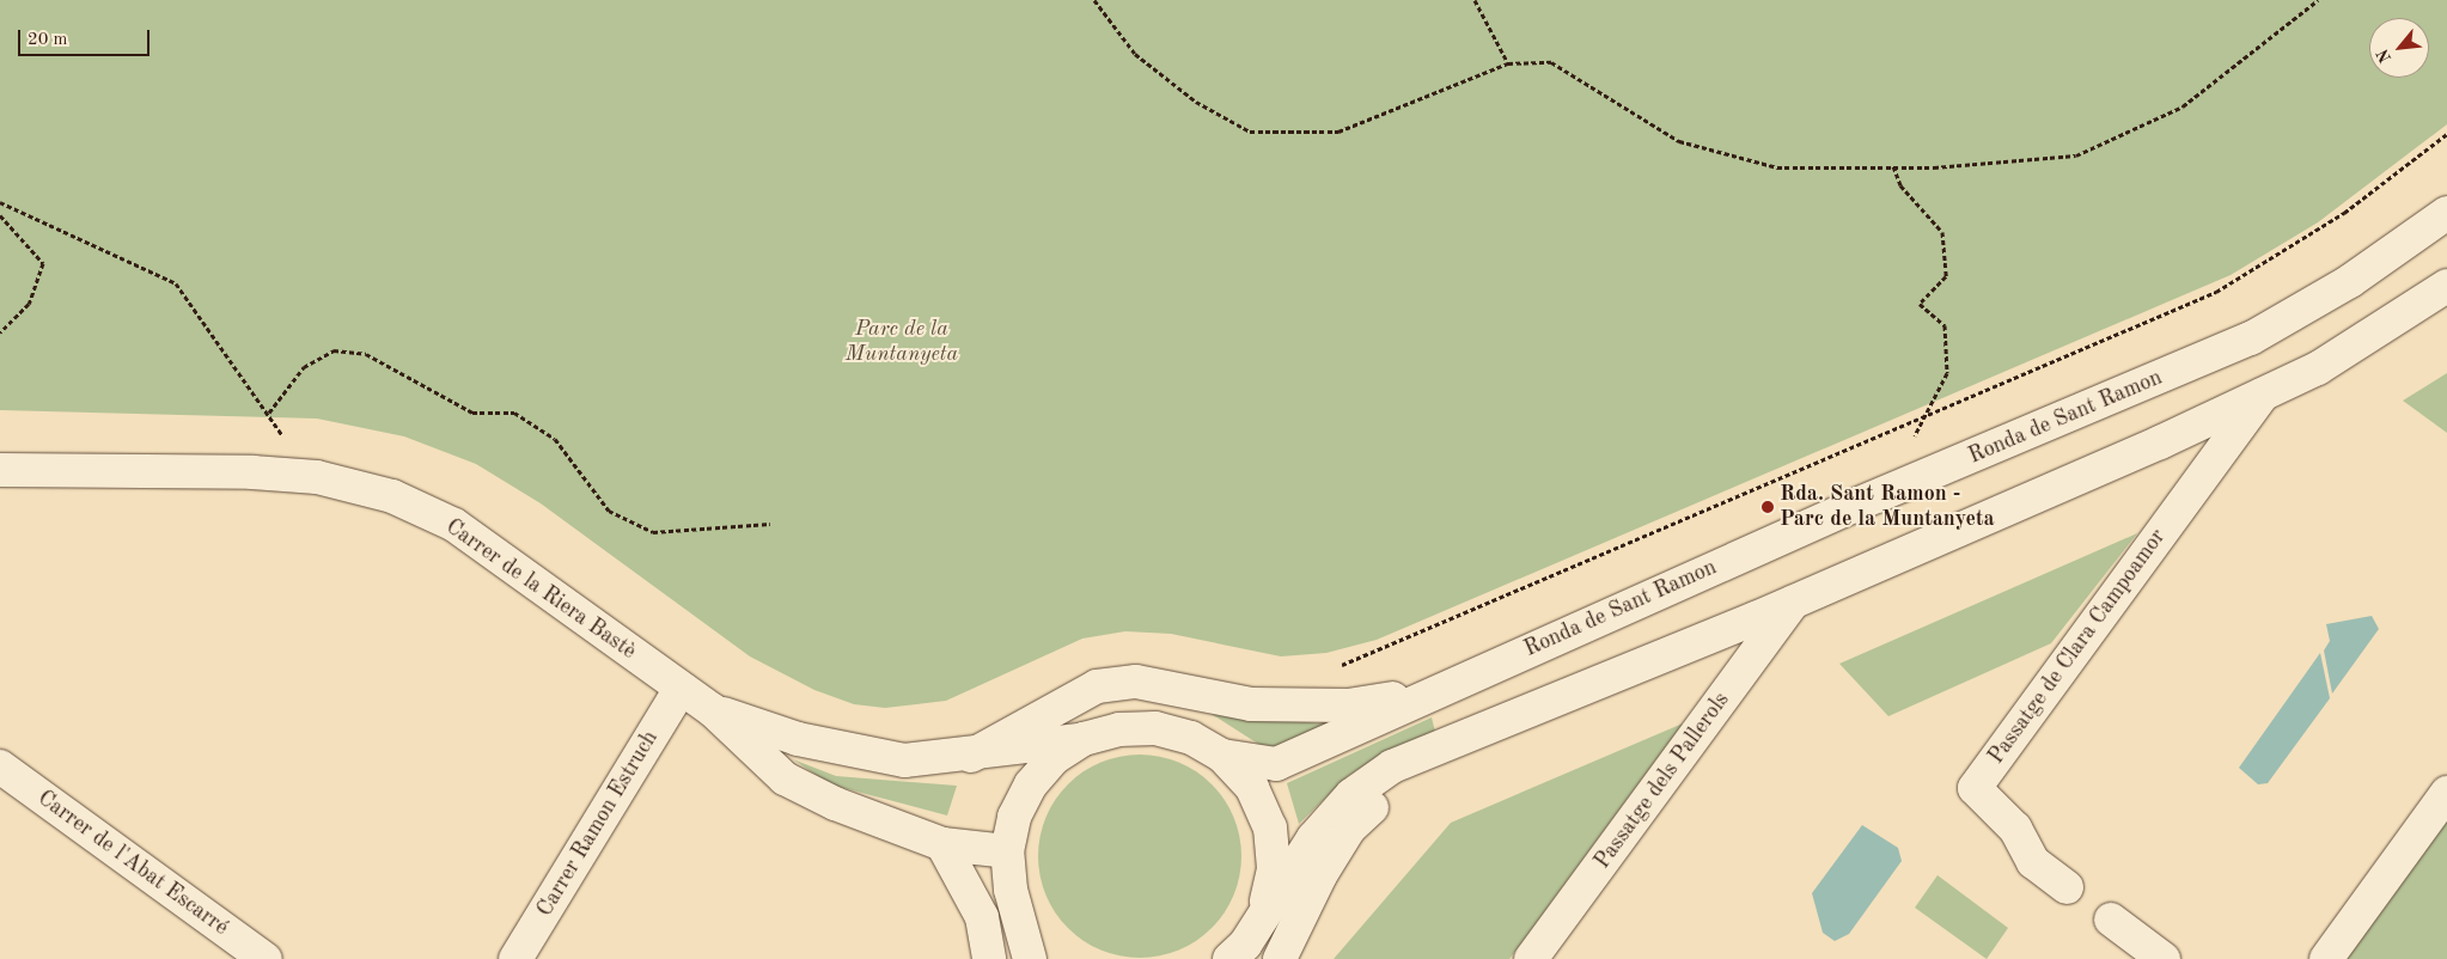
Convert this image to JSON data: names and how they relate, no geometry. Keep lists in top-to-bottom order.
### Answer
{
  "streets": {
    "street": [
      "Ronda de Sant Ramon",
      "Carrer de la Riera Bastè",
      "Passatge de Clara Campoamor",
      "Passatge dels Pallerols",
      "Carrer Ramon Estruch",
      "Carrer de l'Abat Escarré"
    ]
  },
  "crossings": [
    ["Ronda de Sant Ramon", "Carrer de la Riera Bastè"],
    ["Ronda de Sant Ramon", "Passatge de Clara Campoamor"],
    ["Ronda de Sant Ramon", "Passatge dels Pallerols"],
    ["Carrer de la Riera Bastè", "Carrer Ramon Estruch"]
  ],
  "parks": ["Parc de la Muntanyeta"],
  "places": ["Rda. Sant Ramon - Parc de la Muntanyeta"],
  "scale_bar": "20 m",
  "north": "bottom left"
}
